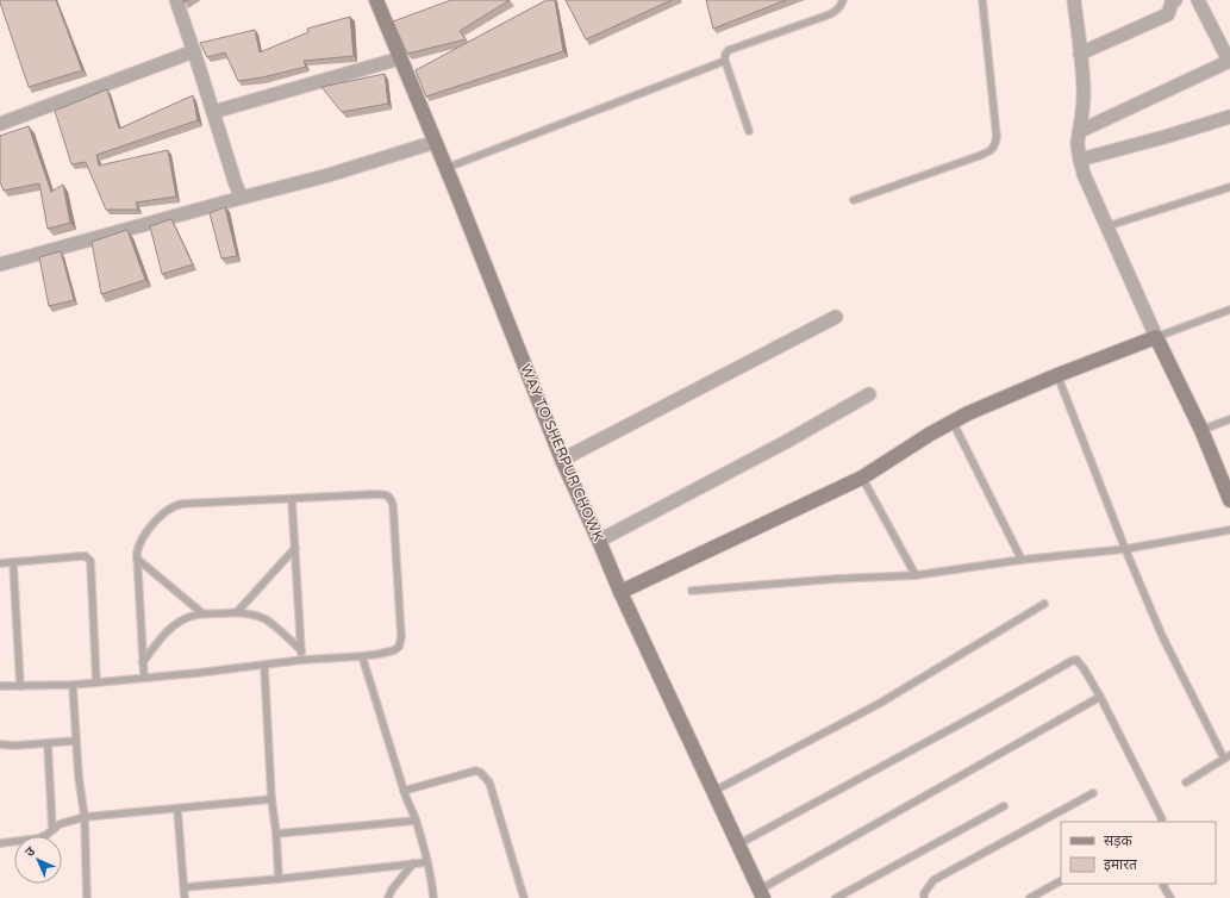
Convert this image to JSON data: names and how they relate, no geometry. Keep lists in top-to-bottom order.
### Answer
{
  "streets": {
    "street": ["WAY TO SHERPUR CHOWK"]
  },
  "legend": ["सड़क", "इमारत"],
  "north": "top left"
}
